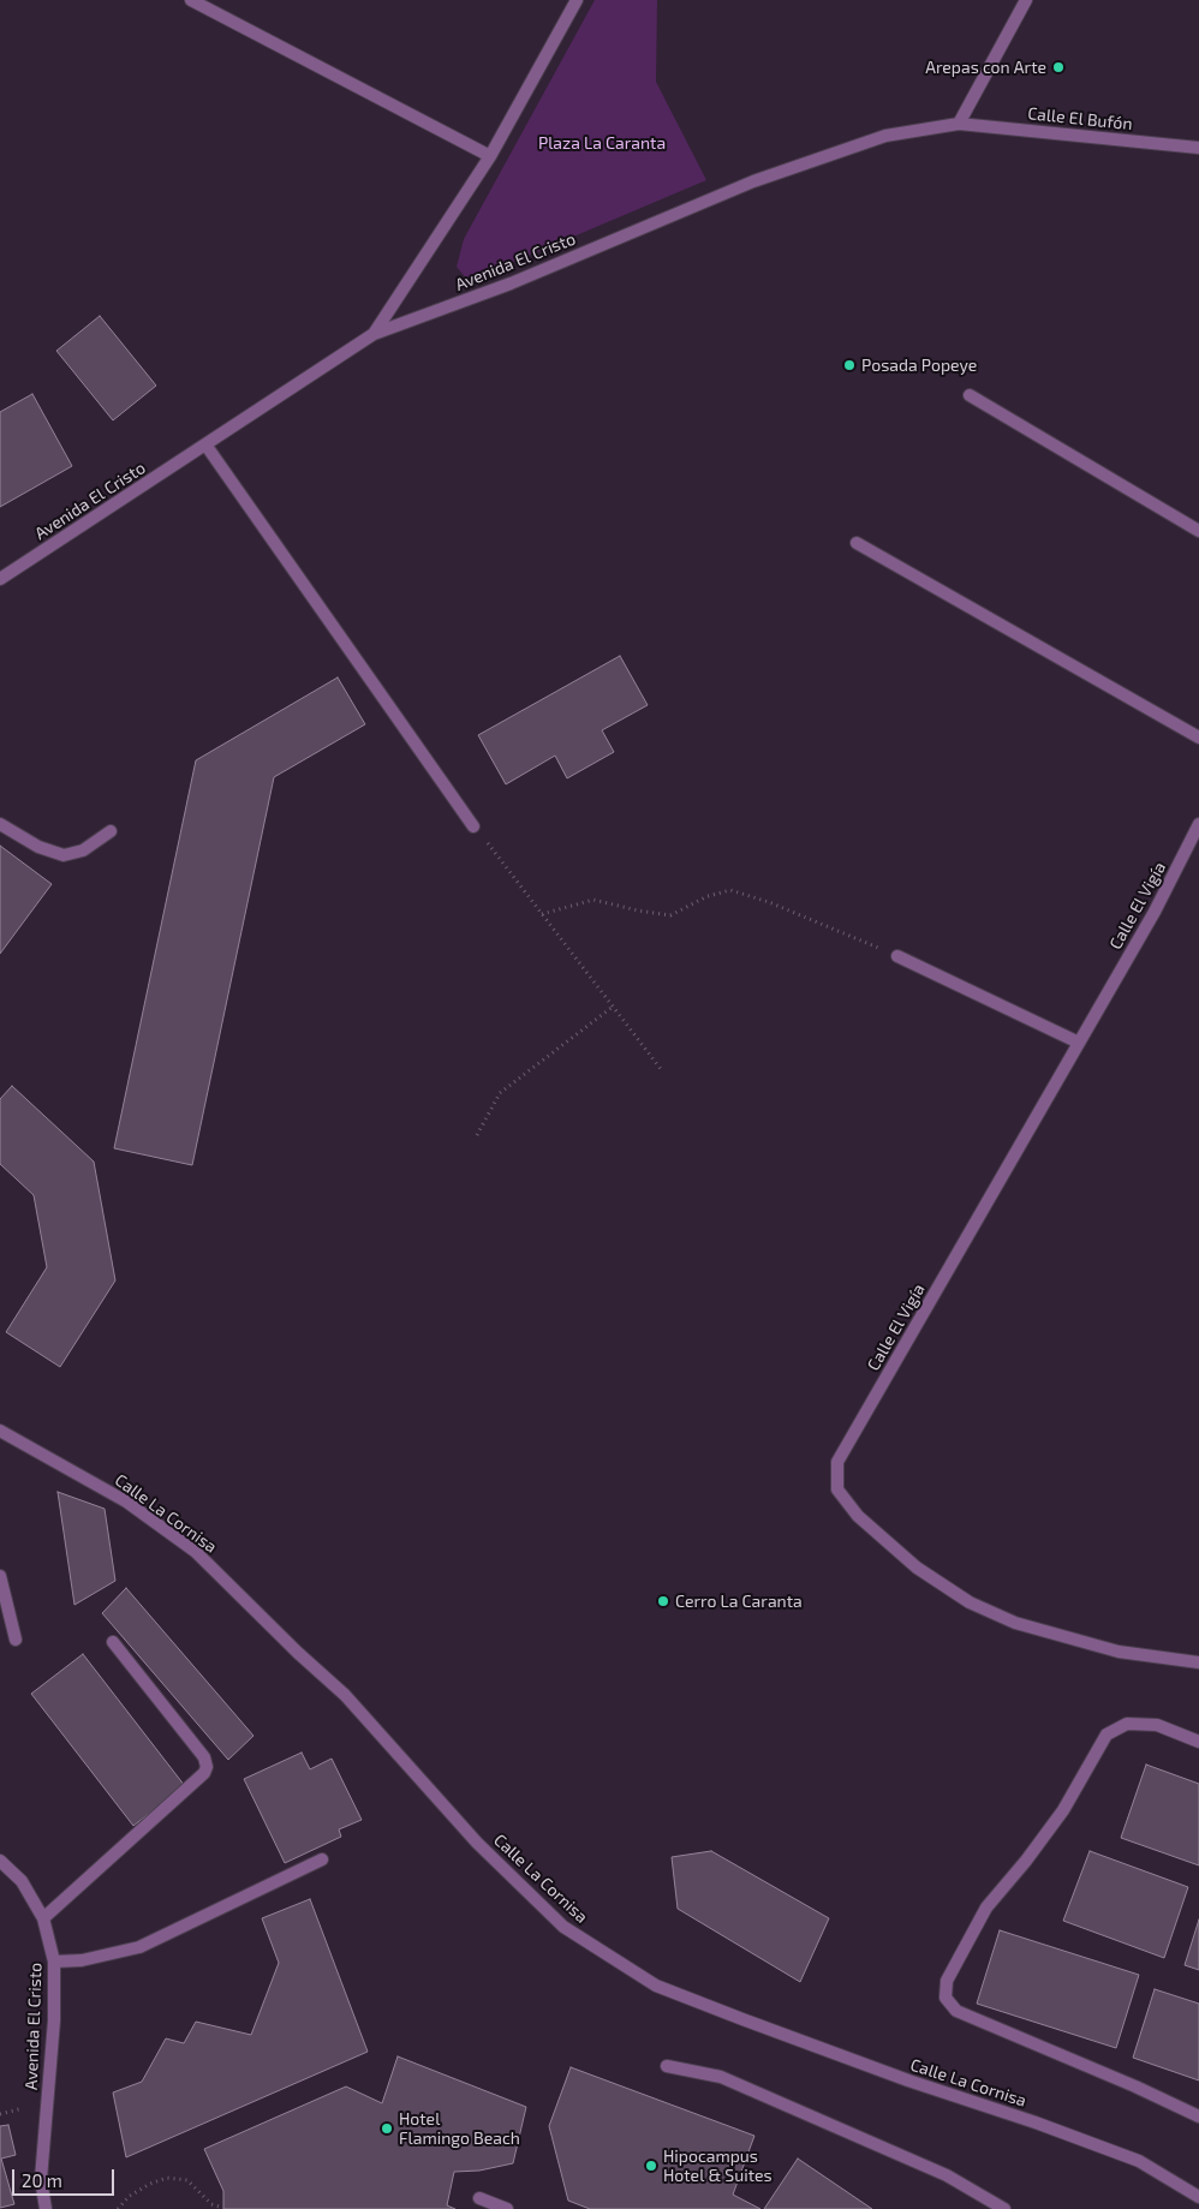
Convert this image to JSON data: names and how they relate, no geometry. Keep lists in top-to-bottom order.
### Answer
{
  "streets": {
    "street": [
      "Calle El Bufón",
      "Avenida El Cristo",
      "Calle El Vigía",
      "Calle La Cornisa"
    ]
  },
  "crossings": [
    ["Calle El Bufón", "Avenida El Cristo"]
  ],
  "parks": ["Plaza La Caranta"],
  "places": [
    "Arepas con Arte",
    "Posada Popeye",
    "Cerro La Caranta",
    "Hotel Flamingo Beach",
    "Hipocampus Hotel & Suites"
  ],
  "scale_bar": "20 m"
}
